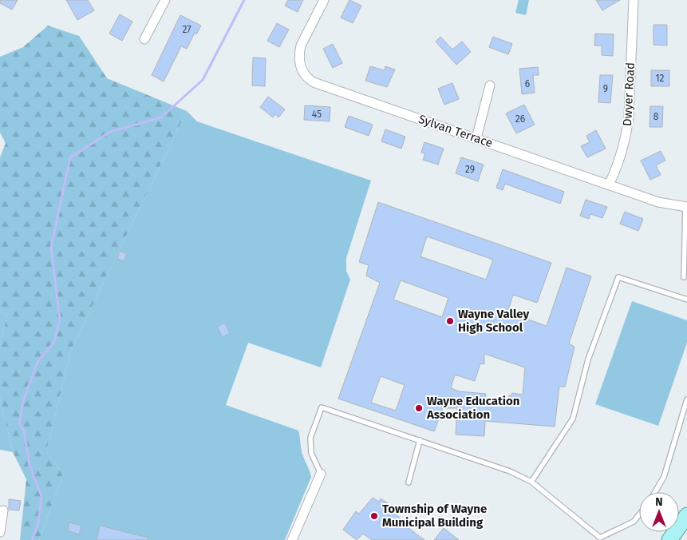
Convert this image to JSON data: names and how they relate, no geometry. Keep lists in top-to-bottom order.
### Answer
{
  "streets": {
    "street": ["Dwyer Road", "Sylvan Terrace"]
  },
  "crossings": [
    ["Dwyer Road", "Sylvan Terrace"]
  ],
  "places": ["Wayne Valley High School", "Wayne Education Association", "Township of Wayne Municipal Building"],
  "house_numbers": [
    "27",
    "12",
    "6",
    "9",
    "45",
    "8",
    "26",
    "29"
  ],
  "north": "top"
}
